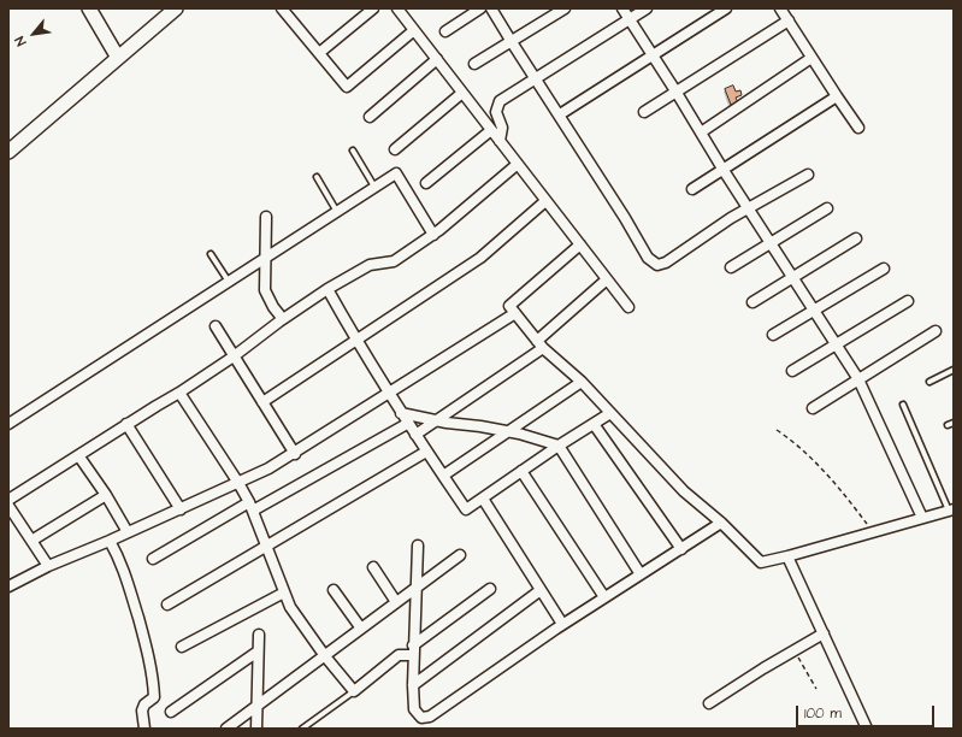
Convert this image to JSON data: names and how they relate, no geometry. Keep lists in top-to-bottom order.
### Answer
{
  "scale_bar": "100 m",
  "north": "bottom left"
}
